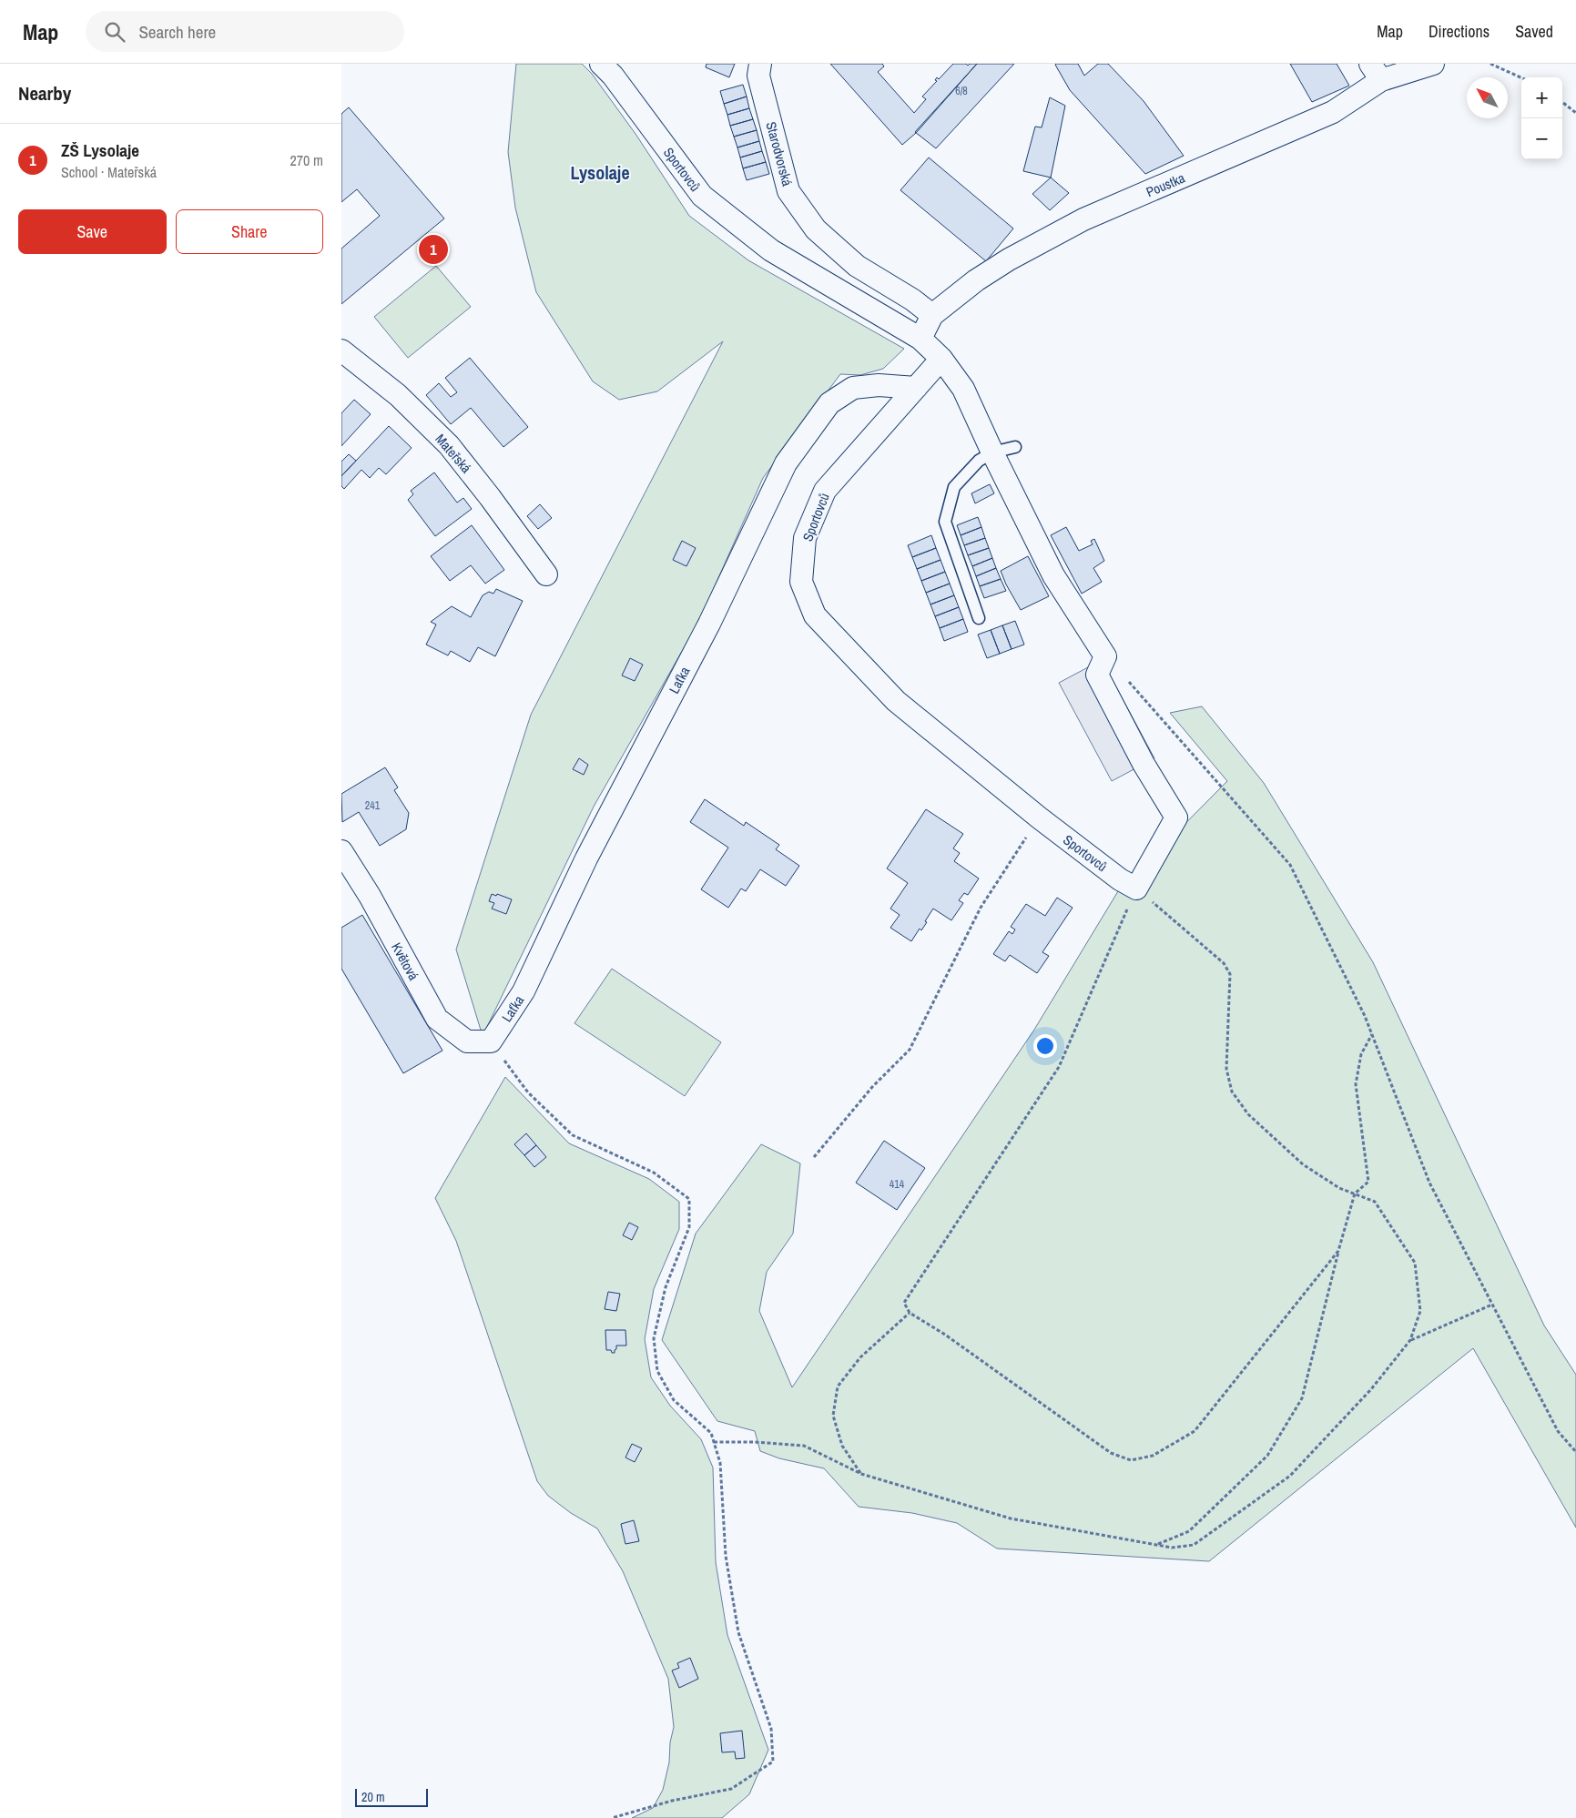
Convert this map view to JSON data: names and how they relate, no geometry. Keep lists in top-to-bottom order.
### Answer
{
  "streets": {
    "street": [
      "Starodvorská",
      "Sportovců",
      "Poustka",
      "Mateřská",
      "Laťka",
      "Květová"
    ]
  },
  "crossings": [
    ["Starodvorská", "Poustka"],
    ["Sportovců", "Poustka"],
    ["Sportovců", "Laťka"],
    ["Laťka", "Květová"]
  ],
  "districts": ["Lysolaje"],
  "house_numbers": ["6/8", "241", "414"],
  "scale_bar": "20 m",
  "north": "top left",
  "page": {
    "header": "Map",
    "search": "Search here",
    "nav": ["Map", "Directions", "Saved"],
    "heading": "Nearby",
    "map_buttons": ["+", "−"],
    "list": [
      {
        "mark": "1",
        "name": "ZŠ Lysolaje",
        "note": "School · Mateřská",
        "value": "270 m"
      }
    ],
    "buttons": ["Save", "Share"],
    "pins": "1",
    "scale": "20 m"
  }
}
